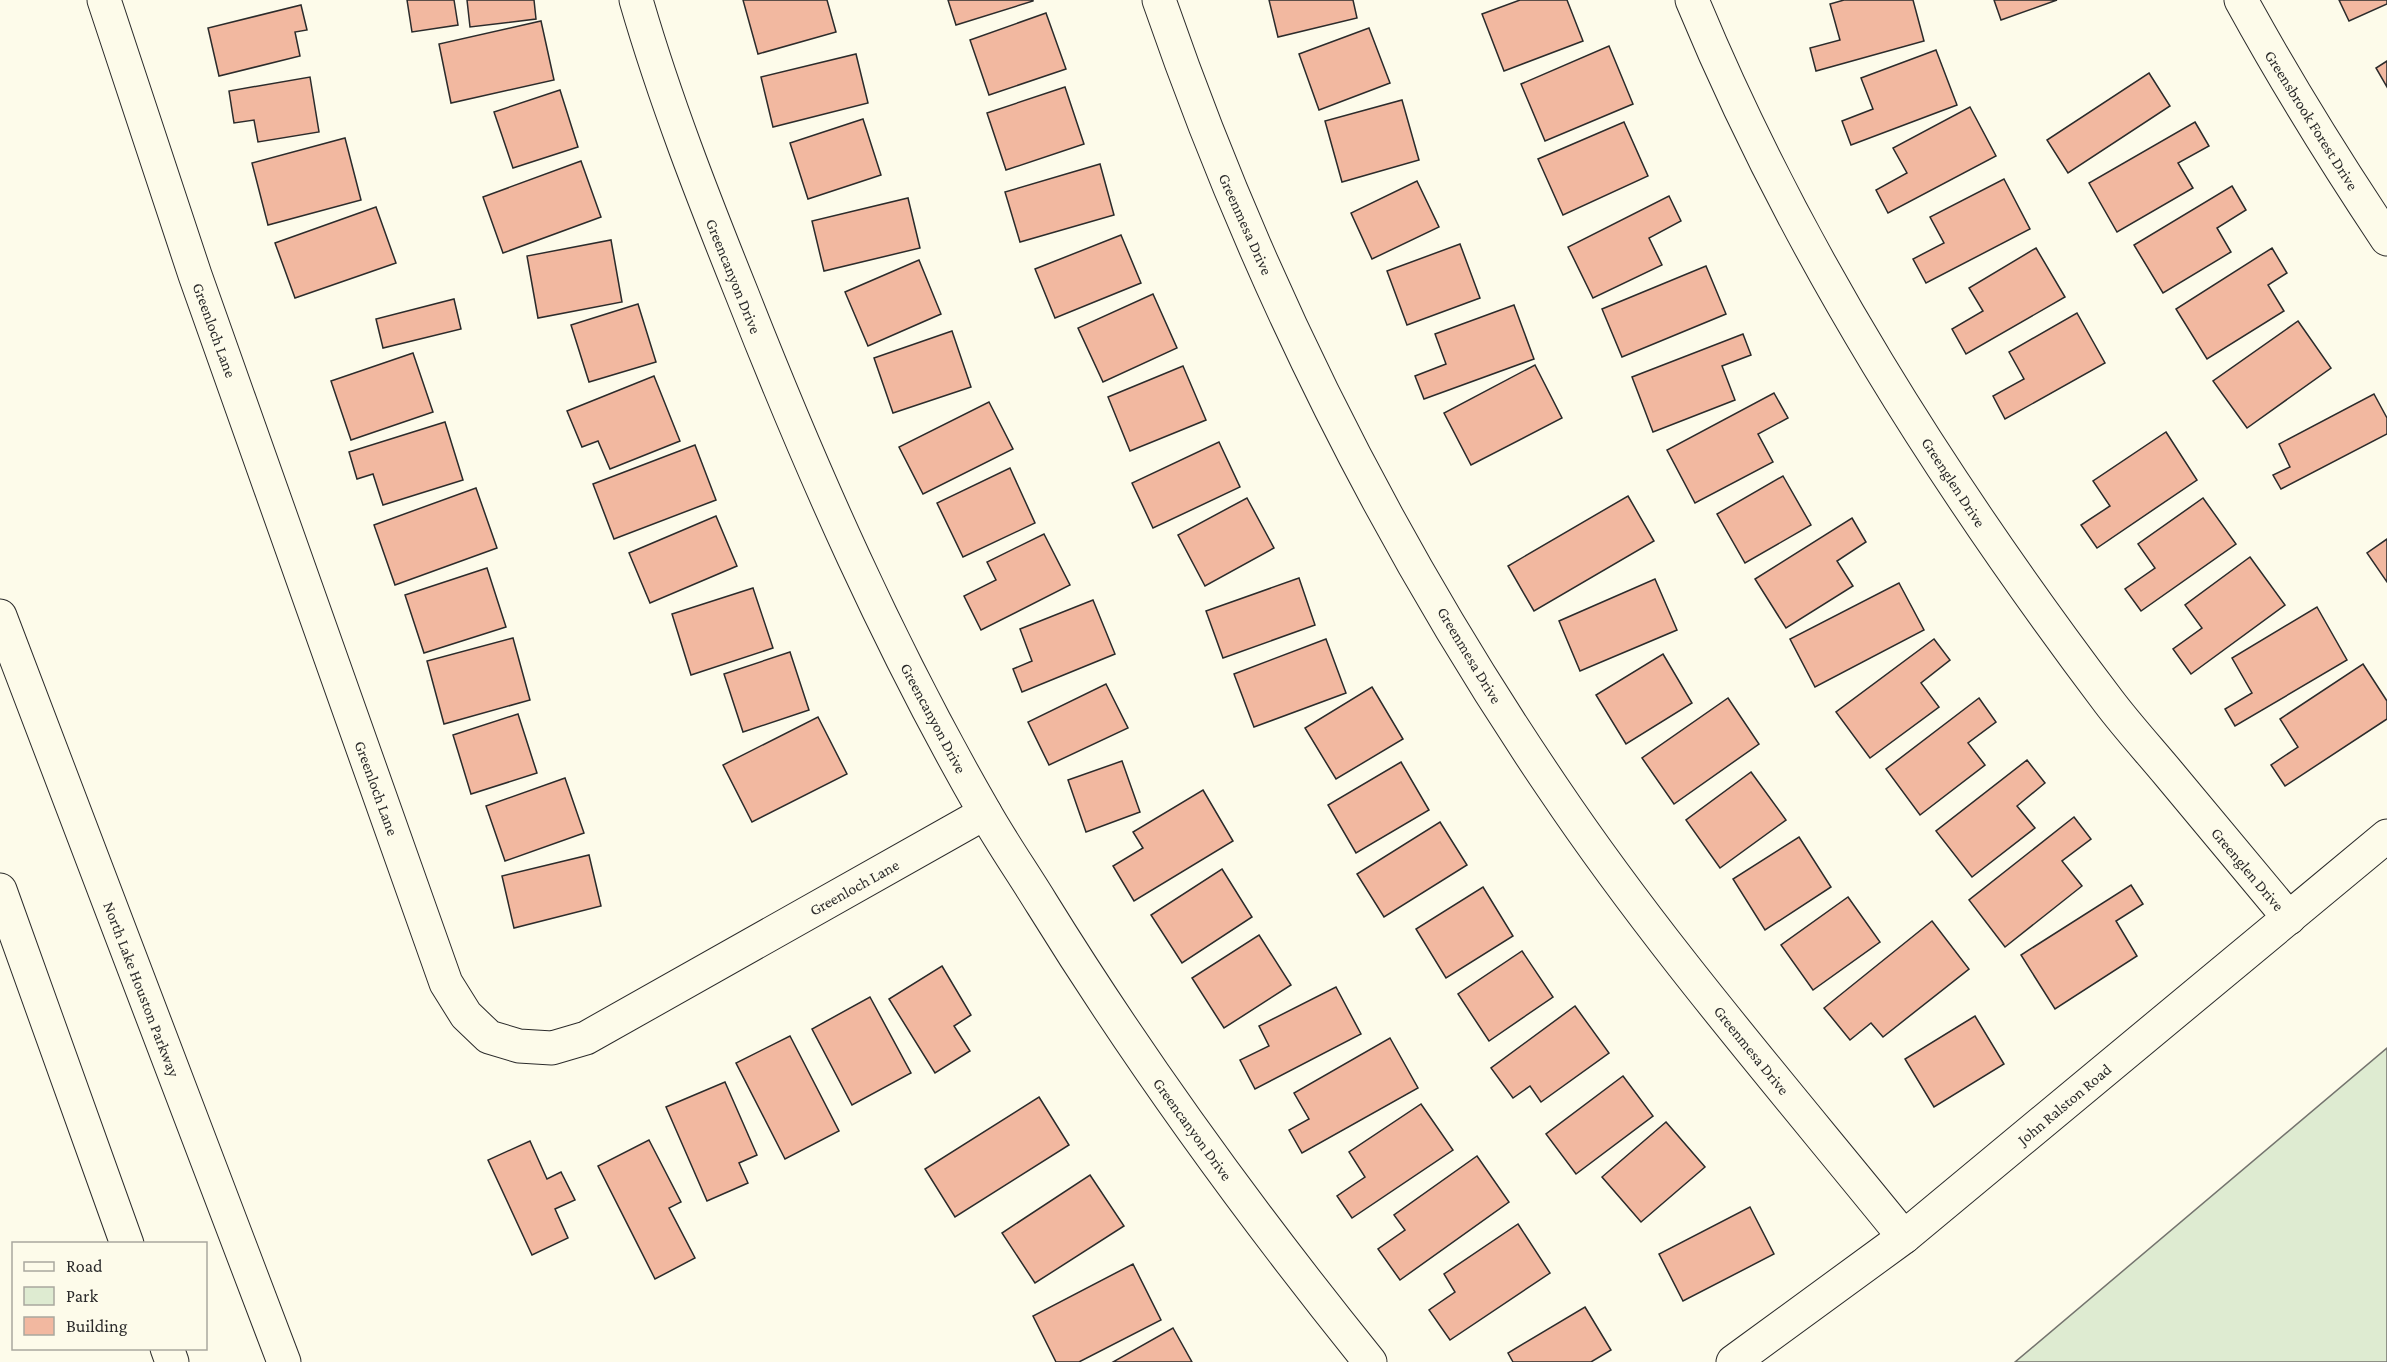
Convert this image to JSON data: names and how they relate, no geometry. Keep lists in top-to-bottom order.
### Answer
{
  "streets": {
    "street": [
      "Greensbrook Forest Drive",
      "Greenmesa Drive",
      "Greencanyon Drive",
      "Greenloch Lane",
      "Greenglen Drive",
      "North Lake Houston Parkway",
      "John Ralston Road"
    ]
  },
  "crossings": [
    ["Greenmesa Drive", "John Ralston Road"],
    ["Greencanyon Drive", "Greenloch Lane"],
    ["Greenglen Drive", "John Ralston Road"]
  ],
  "legend": ["Road", "Park", "Building"]
}
